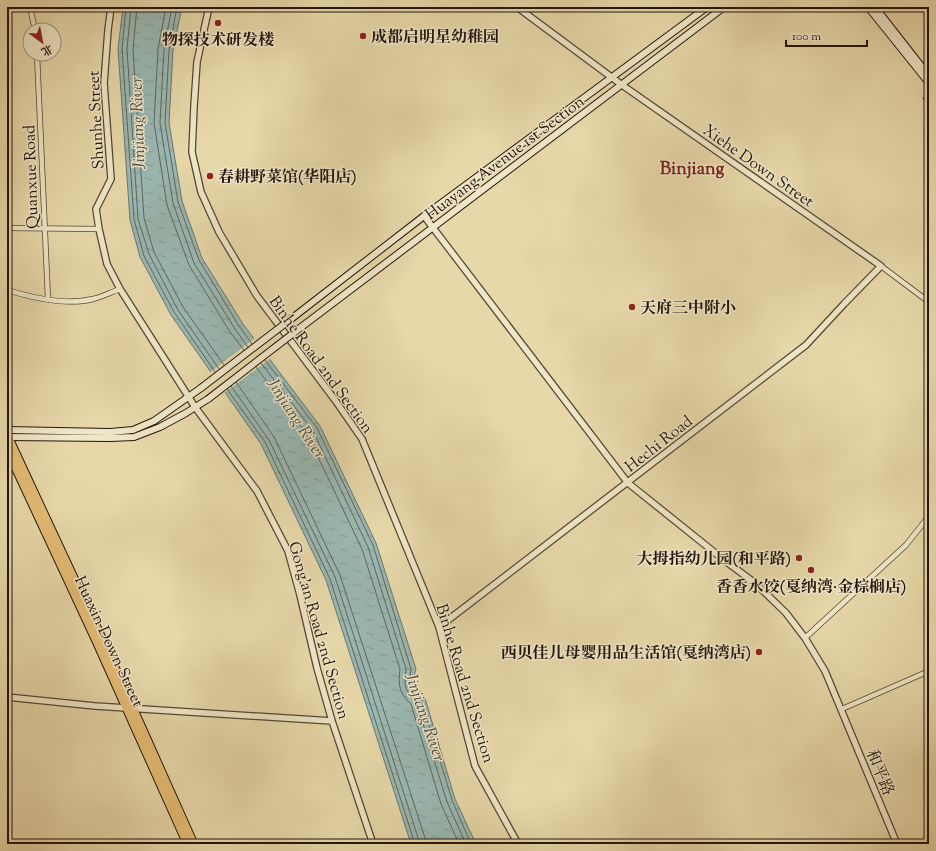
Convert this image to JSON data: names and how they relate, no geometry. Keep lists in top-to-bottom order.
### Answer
{
  "streets": {
    "main road": ["Huayang Avenue 1st Section", "Huaxin Down Street"],
    "street": [
      "Shunhe Street",
      "Xiehe Down Street",
      "Quanxue Road",
      "Binhe Road 2nd Section",
      "Hechi Road",
      "Gong'an Road 2nd Section",
      "和平路"
    ]
  },
  "crossings": [
    ["Shunhe Street", "Huayang Avenue 1st Section"],
    ["Shunhe Street", "Gong'an Road 2nd Section"],
    ["Huayang Avenue 1st Section", "Xiehe Down Street"],
    ["Huayang Avenue 1st Section", "Gong'an Road 2nd Section"],
    ["Huayang Avenue 1st Section", "和平路"],
    ["Xiehe Down Street", "Hechi Road"],
    ["Binhe Road 2nd Section", "Hechi Road"],
    ["Hechi Road", "和平路"]
  ],
  "districts": ["Binjiang"],
  "water": ["Jinjiang River"],
  "places": [
    "物探技术研发楼",
    "成都启明星幼稚园",
    "春耕野菜馆(华阳店)",
    "天府三中附小",
    "大拇指幼儿园(和平路)",
    "香香水饺(戛纳湾·金棕榈店)",
    "西贝佳儿母婴用品生活馆(戛纳湾店)"
  ],
  "scale_bar": "100 m",
  "north": "bottom right"
}
